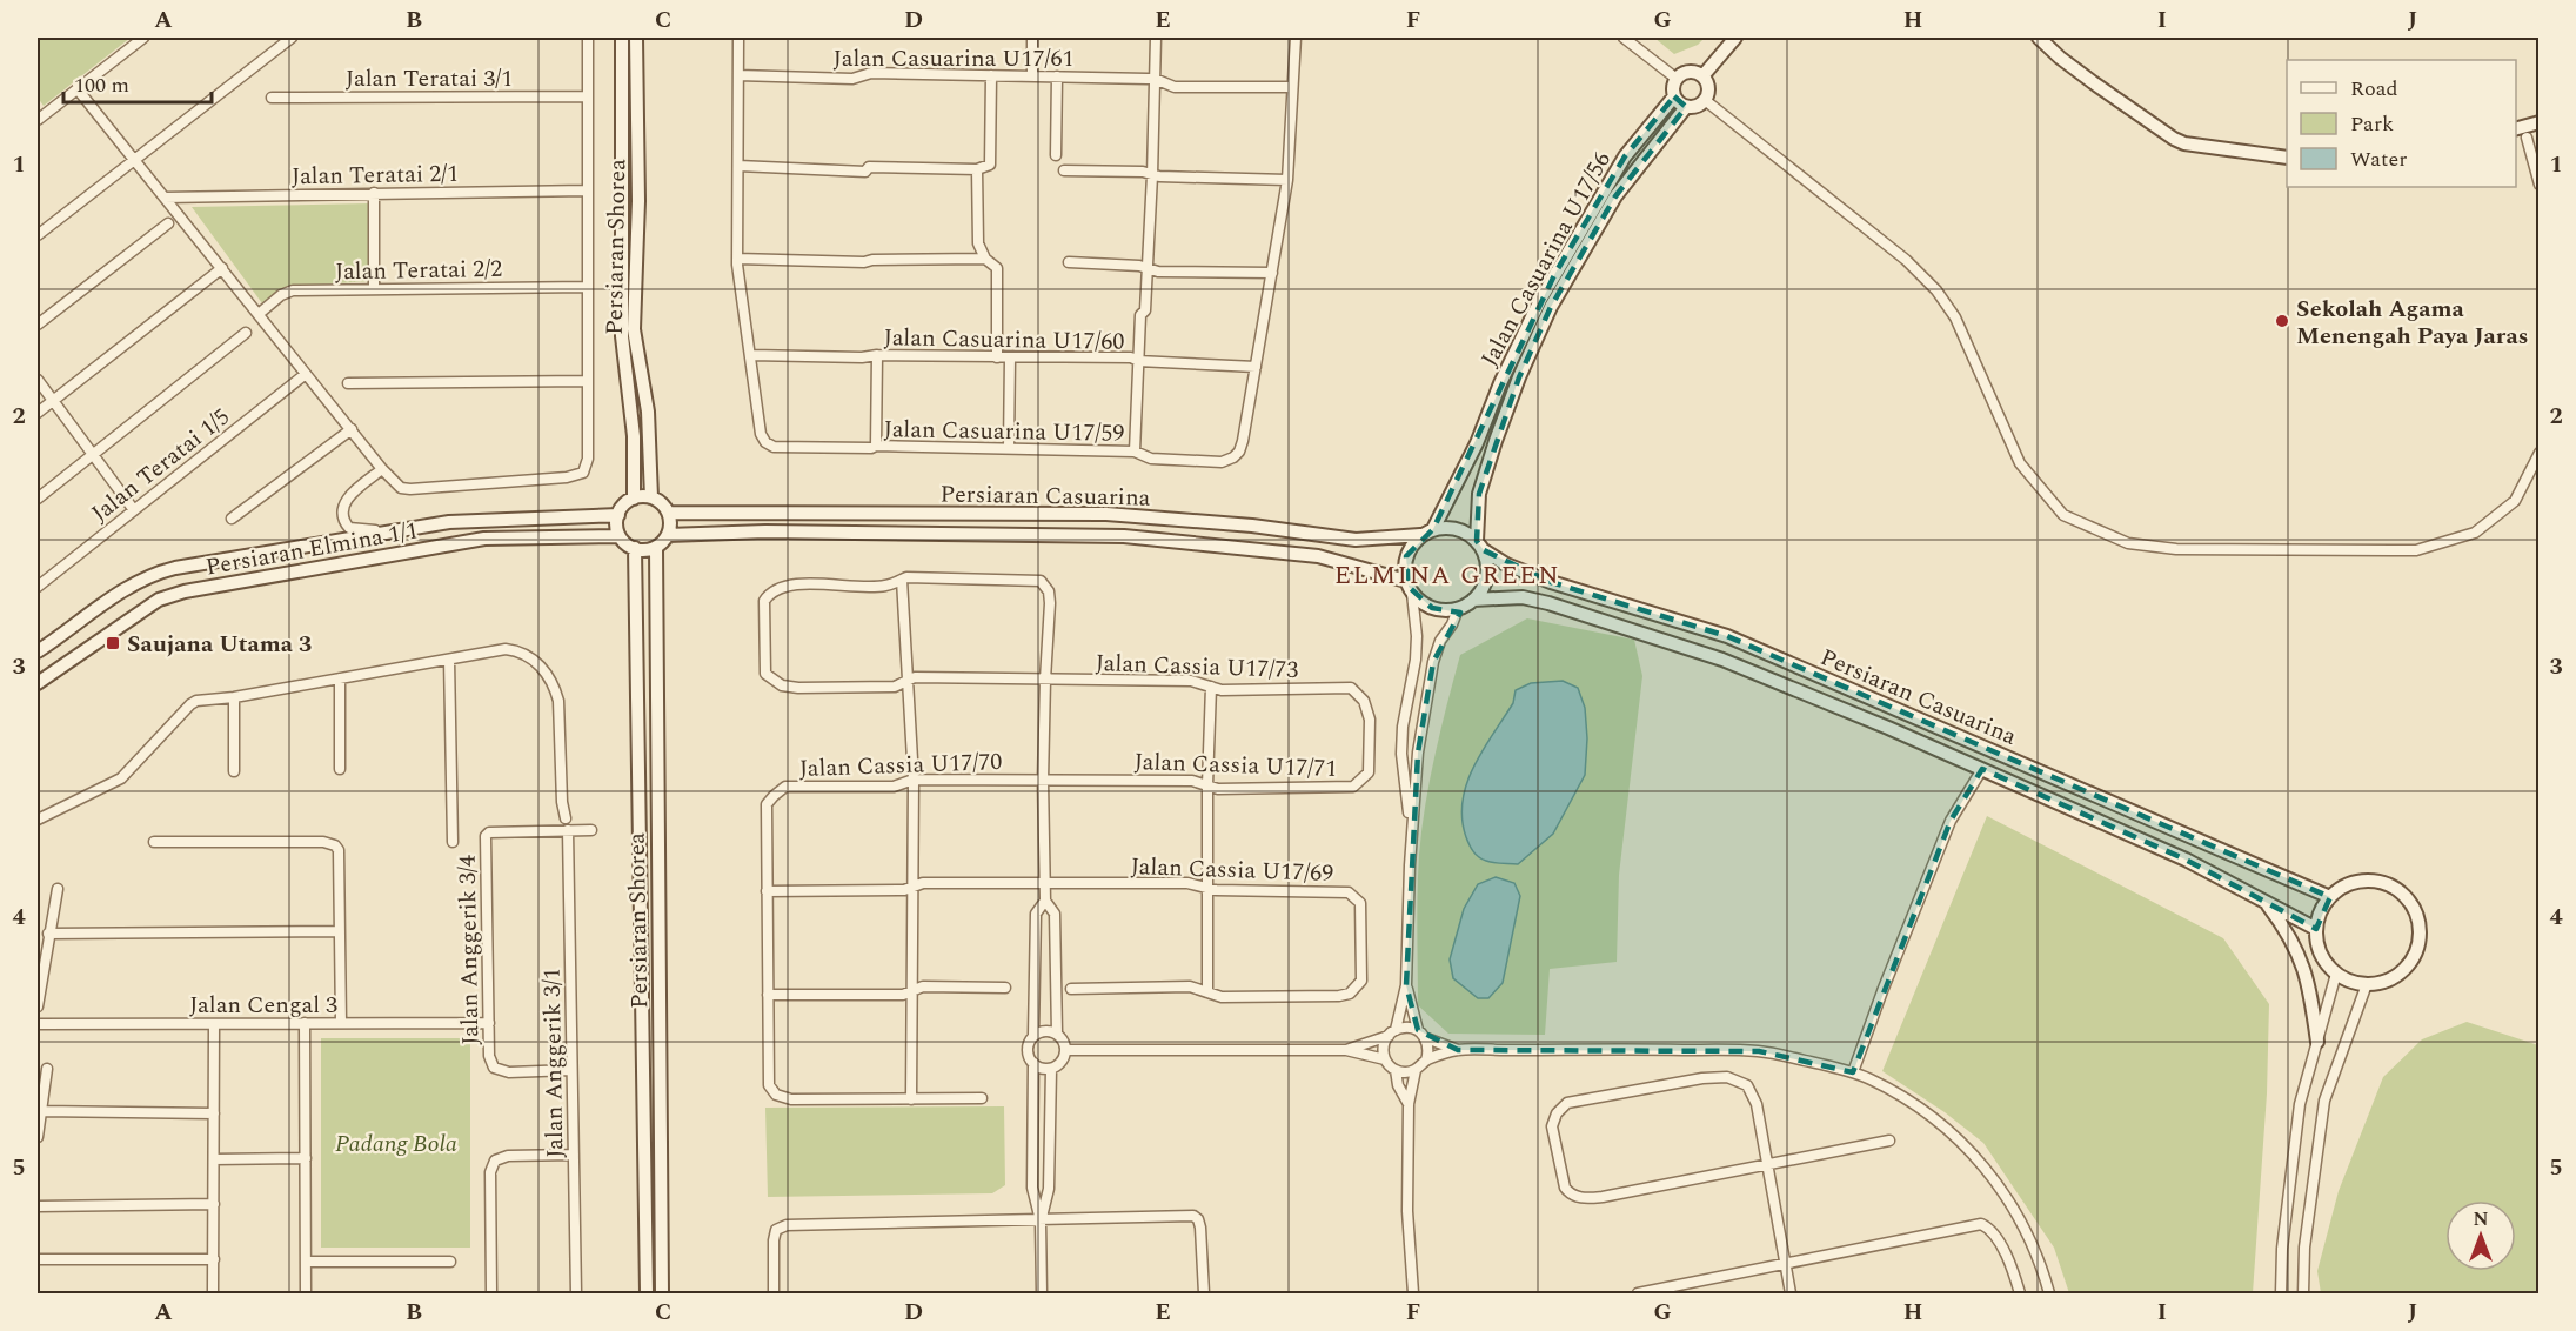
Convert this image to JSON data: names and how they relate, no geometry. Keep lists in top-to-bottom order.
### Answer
{
  "streets": {
    "street": [
      "Jalan Casuarina U17/61",
      "Jalan Teratai 3/1",
      "Jalan Teratai 2/1",
      "Persiaran Shorea",
      "Jalan Casuarina U17/56",
      "Jalan Teratai 2/2",
      "Jalan Casuarina U17/60",
      "Jalan Casuarina U17/59",
      "Jalan Teratai 1/5",
      "Persiaran Casuarina",
      "Persiaran Elmina 1/1",
      "Jalan Cassia U17/73",
      "Jalan Cassia U17/70",
      "Jalan Cassia U17/71",
      "Jalan Cassia U17/69",
      "Jalan Anggerik 3/4",
      "Jalan Cengal 3",
      "Jalan Anggerik 3/1"
    ]
  },
  "crossings": [
    ["Jalan Casuarina U17/61", "Jalan Casuarina U17/59"],
    ["Persiaran Shorea", "Persiaran Casuarina"],
    ["Persiaran Shorea", "Persiaran Elmina 1/1"],
    ["Jalan Casuarina U17/56", "Persiaran Casuarina"],
    ["Jalan Casuarina U17/60", "Jalan Casuarina U17/59"],
    ["Persiaran Casuarina", "Persiaran Elmina 1/1"],
    ["Jalan Cassia U17/73", "Jalan Cassia U17/71"],
    ["Jalan Cassia U17/70", "Jalan Cassia U17/71"],
    ["Jalan Cassia U17/70", "Jalan Cassia U17/69"],
    ["Jalan Anggerik 3/4", "Jalan Cengal 3"],
    ["Jalan Anggerik 3/4", "Jalan Anggerik 3/1"]
  ],
  "districts": ["ELMINA GREEN"],
  "parks": ["Padang Bola"],
  "places": {
    "other": ["Sekolah Agama Menengah Paya Jaras"],
    "transit": ["Saujana Utama 3"]
  },
  "legend": ["Road", "Park", "Water"],
  "scale_bar": "100 m",
  "north": "top",
  "grid": {
    "columns": [
      "A",
      "B",
      "C",
      "D",
      "E",
      "F",
      "G",
      "H",
      "I",
      "J"
    ],
    "rows": [
      "1",
      "2",
      "3",
      "4",
      "5"
    ]
  }
}
